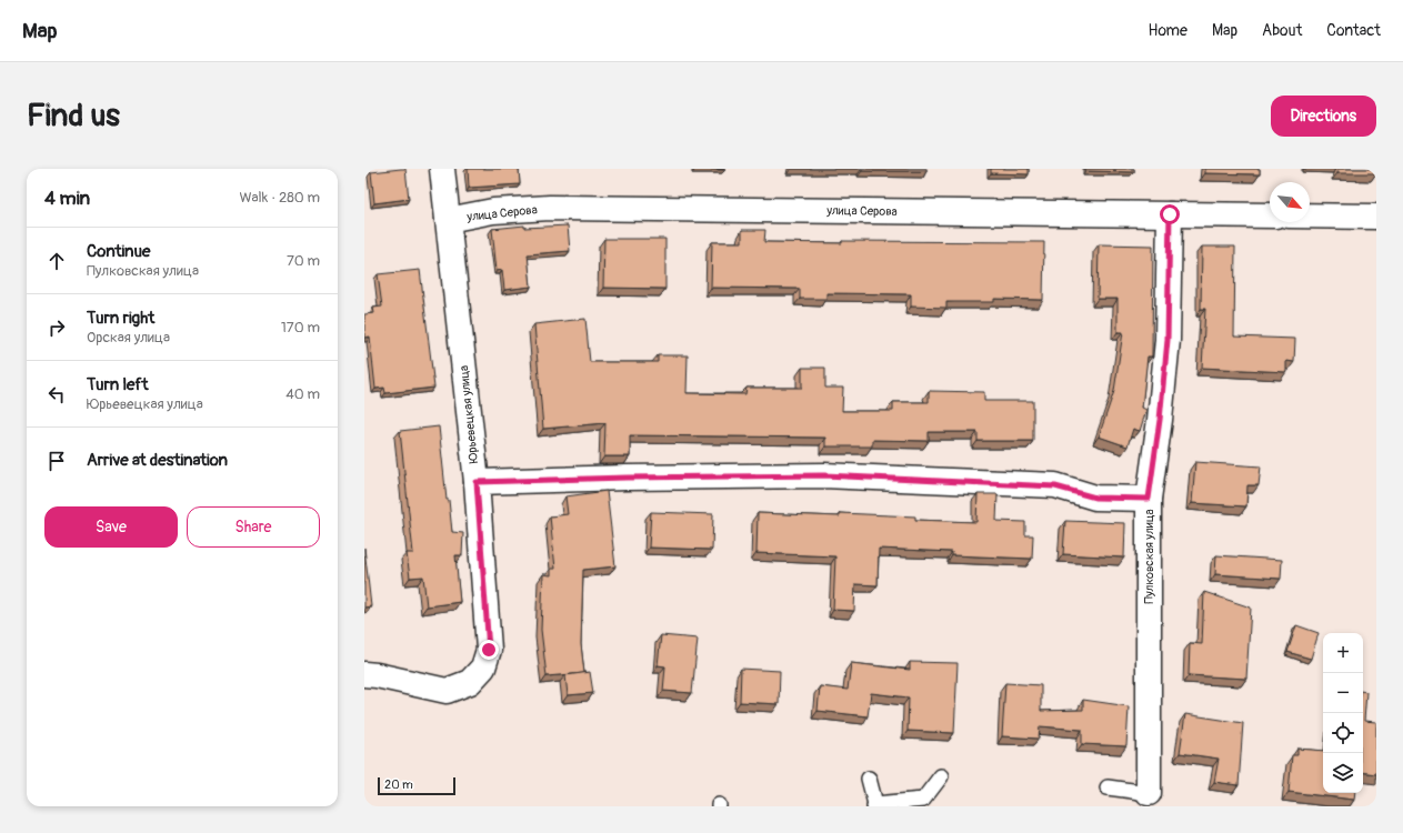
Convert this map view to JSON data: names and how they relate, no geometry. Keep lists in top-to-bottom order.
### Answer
{
  "streets": {
    "street": ["улица Серова", "Юрьевецкая улица", "Пулковская улица"]
  },
  "crossings": [
    ["улица Серова", "Юрьевецкая улица"],
    ["улица Серова", "Пулковская улица"]
  ],
  "scale_bar": "20 m",
  "north": "bottom right",
  "page": {
    "header": "Map",
    "nav": [
      "Home",
      "Map",
      "About",
      "Contact"
    ],
    "buttons": [
      "Directions",
      ["Save", "Share"]
    ],
    "title": "Find us",
    "heading": ["4 min", "Walk · 280 m"],
    "list": [
      ["Continue", "Пулковская улица", "70 m"],
      ["Turn right", "Орская улица", "170 m"],
      ["Turn left", "Юрьевецкая улица", "40 m"],
      "Arrive at destination"
    ],
    "map_buttons": ["+", "−"],
    "scale": "20 m"
  }
}
